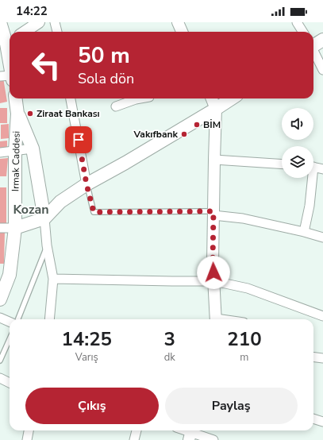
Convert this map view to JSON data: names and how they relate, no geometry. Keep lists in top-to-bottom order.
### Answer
{
  "streets": {
    "main road": ["Irmak Caddesi"]
  },
  "districts": ["Kozan"],
  "places": ["Ziraat Bankası", "BİM", "Vakıfbank"],
  "page": {
    "status": "14:22",
    "turn": ["50 m", "Sola dön"],
    "eta": [
      "14:25",
      "Varış",
      "3",
      "dk",
      "210",
      "m"
    ],
    "buttons": ["Çıkış", "Paylaş"]
  }
}
